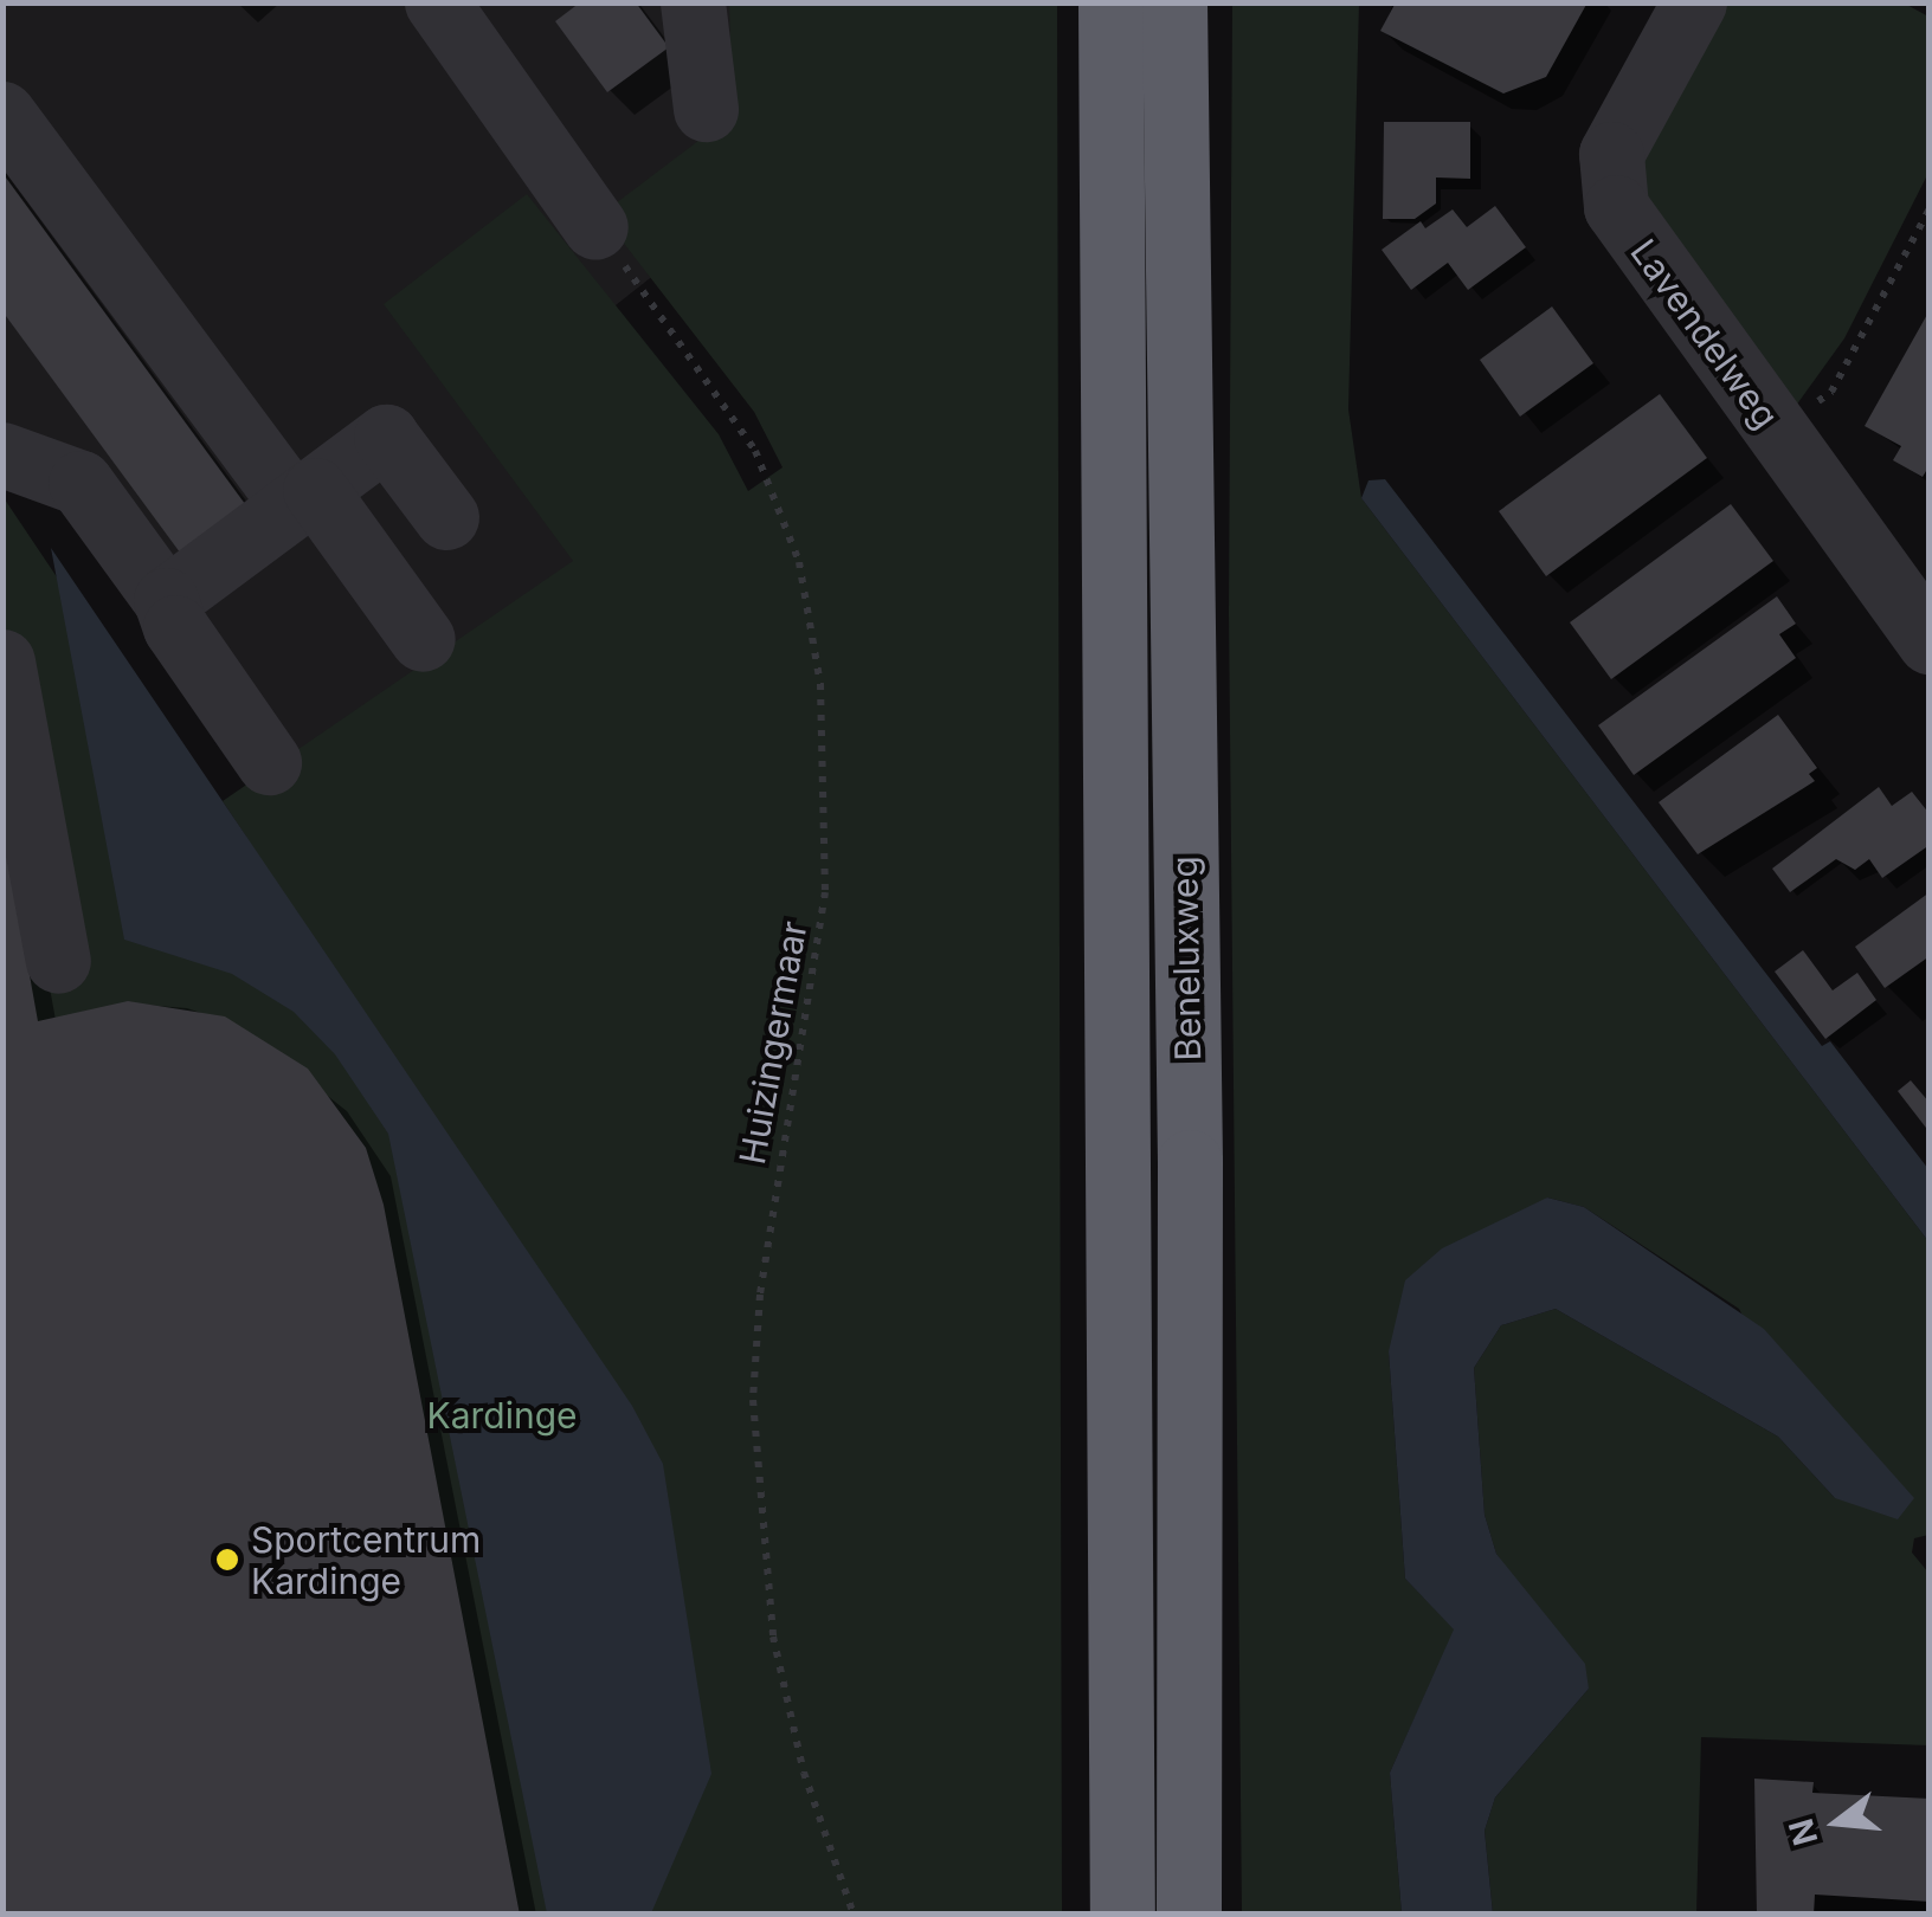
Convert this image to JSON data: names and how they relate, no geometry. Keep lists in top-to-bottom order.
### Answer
{
  "streets": {
    "highway": ["Beneluxweg"],
    "street": ["Lavendelweg"],
    "path": ["Huizingermaar"]
  },
  "parks": ["Kardinge"],
  "places": ["Sportcentrum Kardinge"],
  "north": "left"
}
